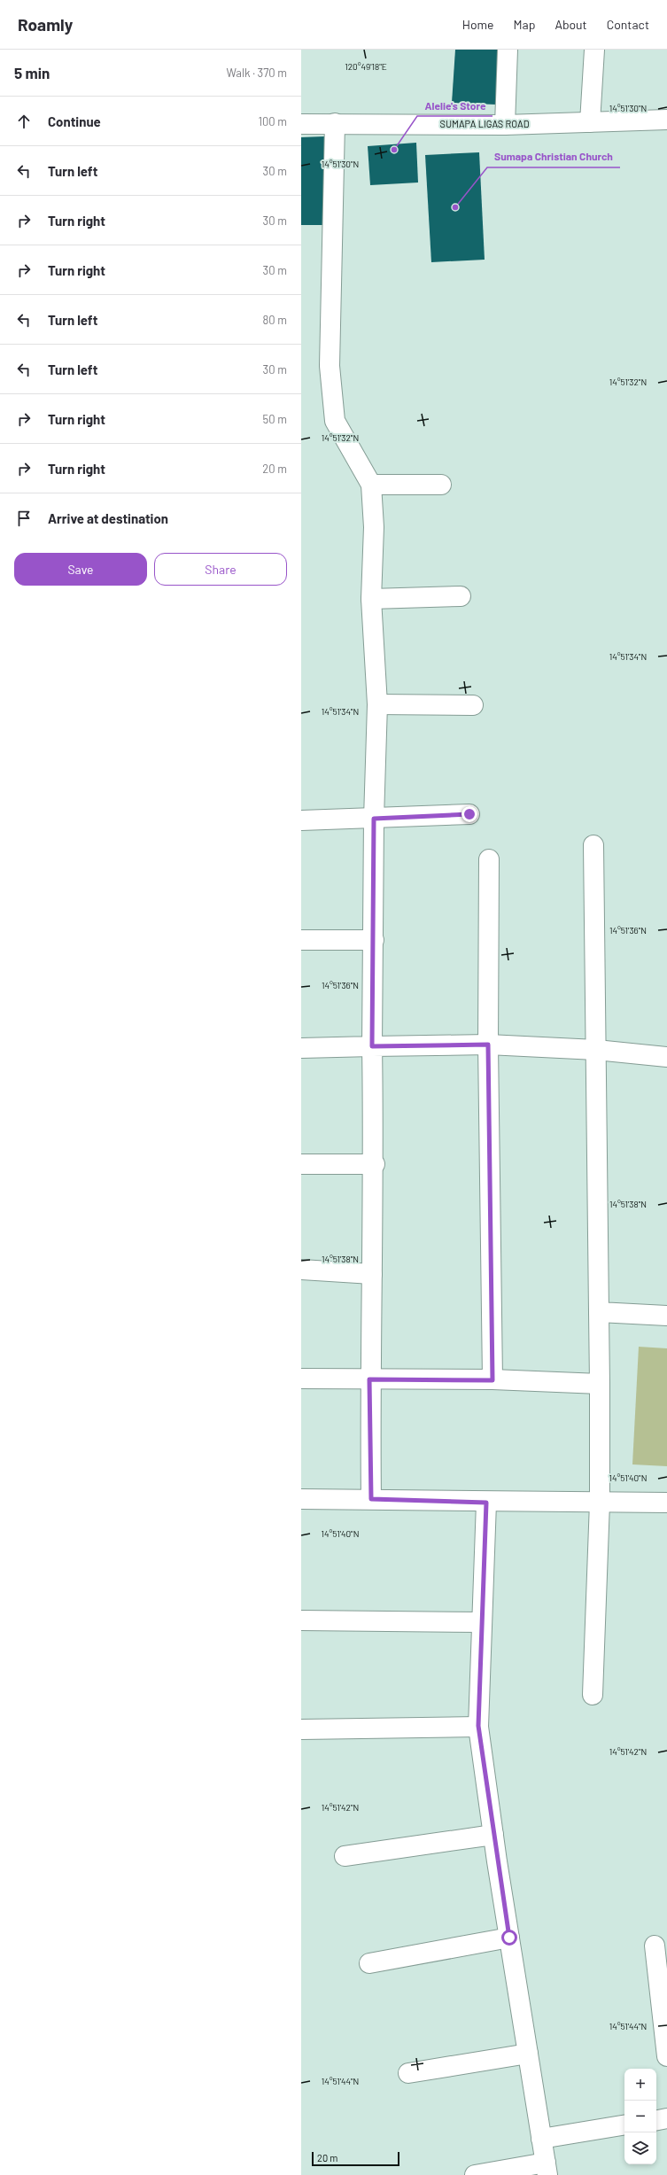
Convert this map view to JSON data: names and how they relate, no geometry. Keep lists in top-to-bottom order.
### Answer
{
  "streets": {
    "street": ["SUMAPA LIGAS ROAD"]
  },
  "places": ["Alelie's Store", "Sumapa Christian Church"],
  "scale_bar": "20 m",
  "page": {
    "header": "Roamly",
    "nav": [
      "Home",
      "Map",
      "About",
      "Contact"
    ],
    "heading": ["5 min", "Walk · 370 m"],
    "list": [
      ["Continue", "100 m"],
      ["Turn left", "30 m"],
      ["Turn right", "30 m"],
      ["Turn right", "30 m"],
      ["Turn left", "80 m"],
      ["Turn left", "30 m"],
      ["Turn right", "50 m"],
      ["Turn right", "20 m"],
      "Arrive at destination"
    ],
    "buttons": ["Save", "Share"],
    "map_buttons": ["+", "−"],
    "scale": "20 m"
  },
  "coordinates": [
    "120°49'18\"E",
    "14°51'30\"N",
    "14°51'32\"N",
    "14°51'34\"N",
    "14°51'36\"N",
    "14°51'38\"N",
    "14°51'40\"N",
    "14°51'42\"N",
    "14°51'44\"N"
  ]
}
